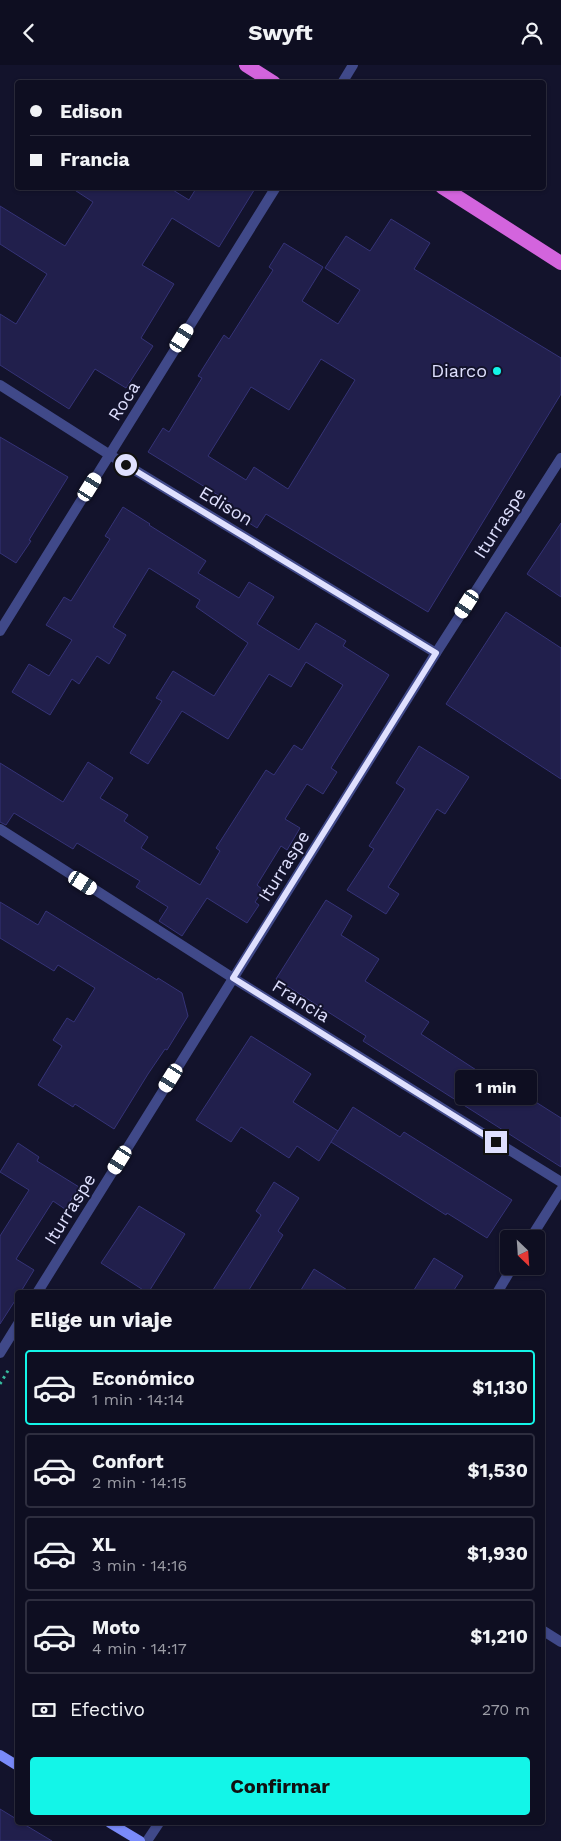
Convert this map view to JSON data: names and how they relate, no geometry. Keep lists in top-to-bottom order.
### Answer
{
  "streets": {
    "street": [
      "Roca",
      "Edison",
      "Iturraspe",
      "Francia"
    ]
  },
  "crossings": [
    ["Roca", "Edison"],
    ["Edison", "Iturraspe"],
    ["Iturraspe", "Francia"]
  ],
  "places": ["Diarco"],
  "north": "bottom right",
  "page": {
    "header": "Swyft",
    "banner": ["Edison", "Francia"],
    "bubble": "1 min",
    "heading": "Elige un viaje",
    "list": [
      {
        "name": "Económico",
        "note": "1 min · 14:14",
        "value": "$1,130"
      },
      {
        "name": "Confort",
        "note": "2 min · 14:15",
        "value": "$1,530"
      },
      {
        "name": "XL",
        "note": "3 min · 14:16",
        "value": "$1,930"
      },
      {
        "name": "Moto",
        "note": "4 min · 14:17",
        "value": "$1,210"
      }
    ],
    "pay": ["Efectivo", "270 m"],
    "buttons": "Confirmar"
  }
}
